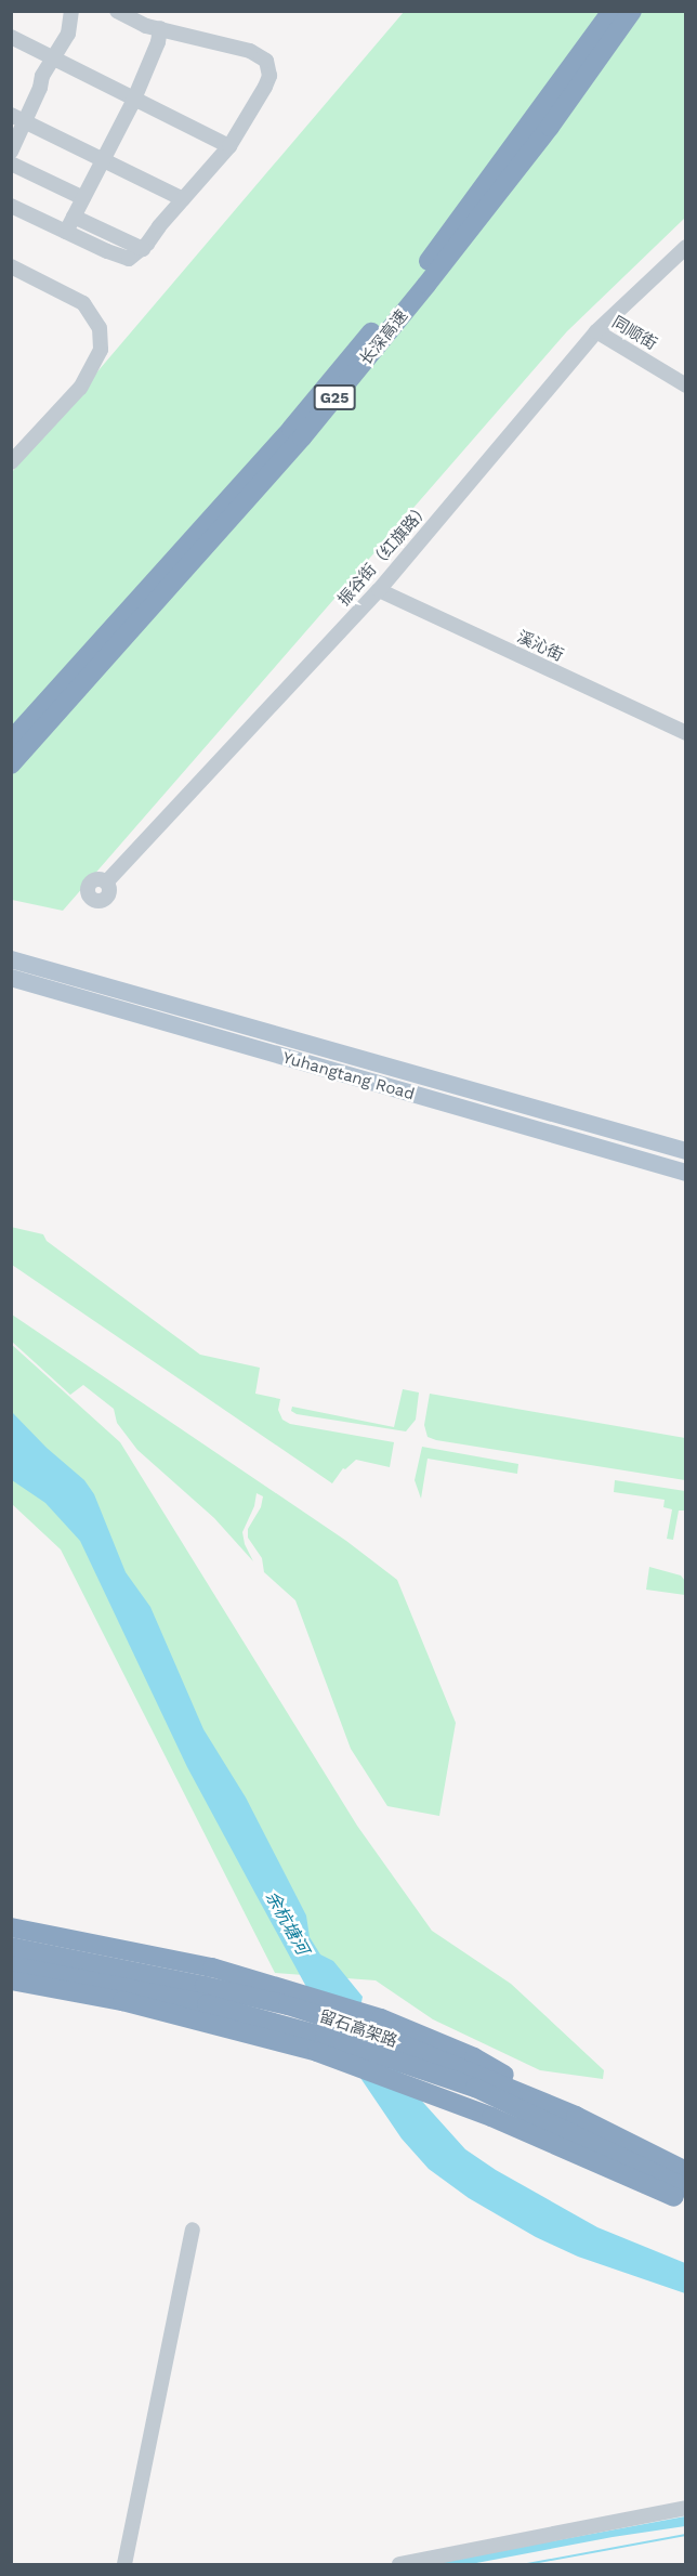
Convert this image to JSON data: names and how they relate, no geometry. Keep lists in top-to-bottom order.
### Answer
{
  "streets": {
    "highway": ["长深高速", "G25", "留石高架路"],
    "main road": ["Yuhangtang Road"],
    "street": ["同顺街", "振谷街（红旗路）", "溪沁街"]
  },
  "crossings": [
    ["同顺街", "振谷街（红旗路）"],
    ["振谷街（红旗路）", "溪沁街"]
  ],
  "water": ["余杭塘河"]
}
